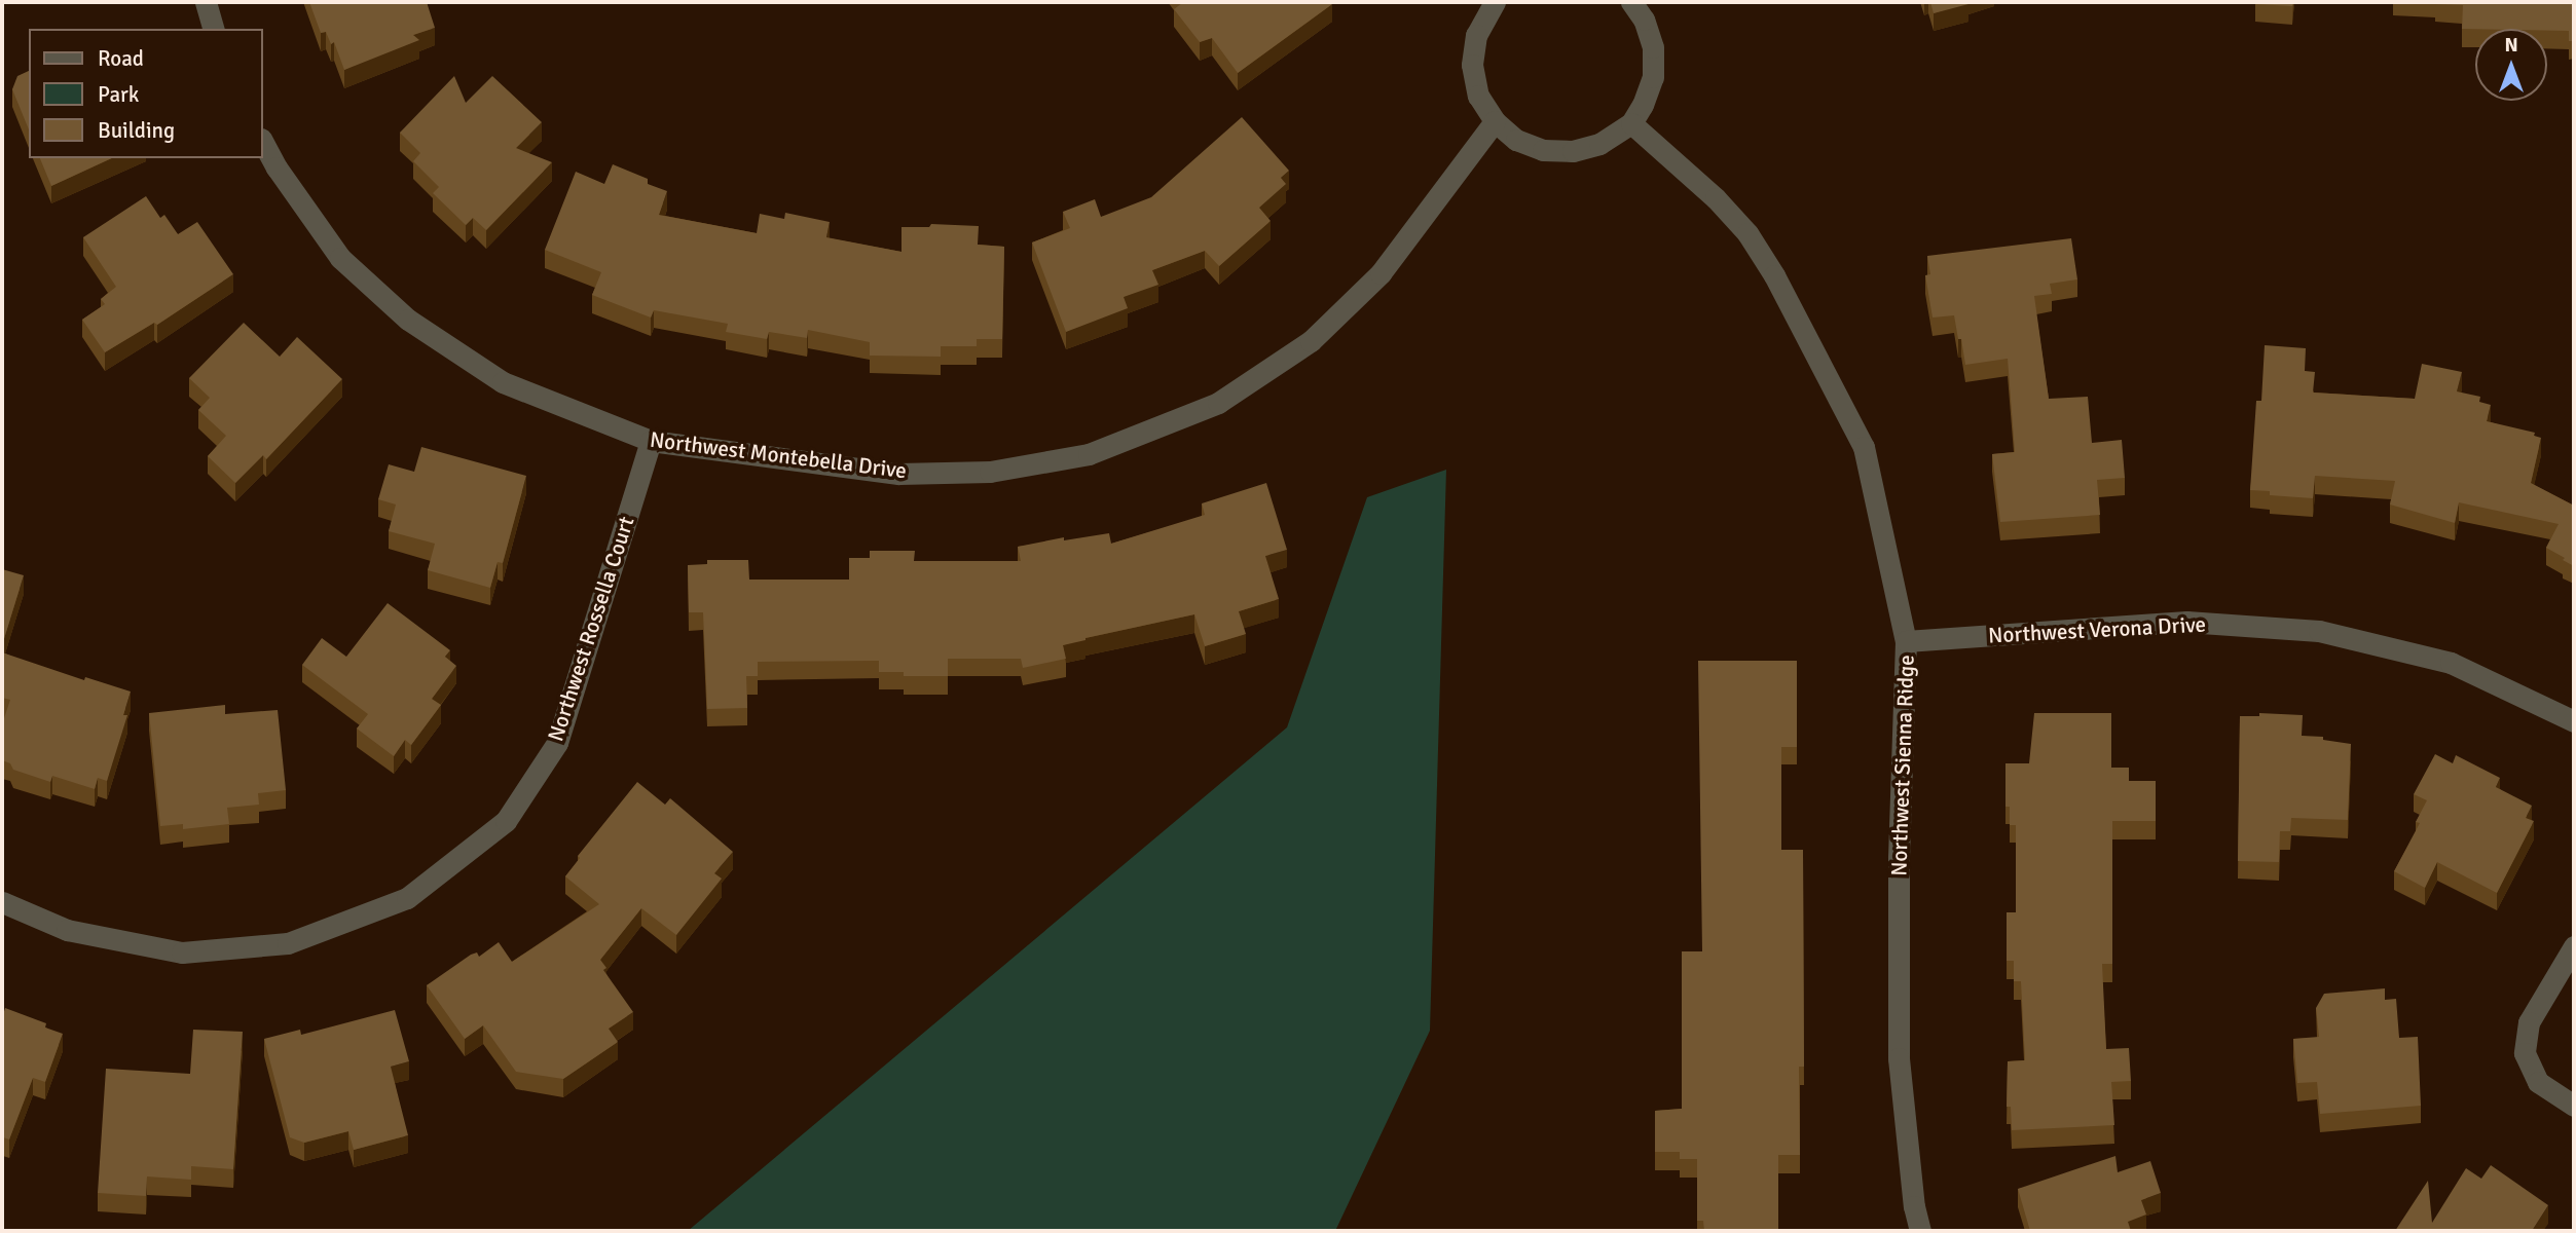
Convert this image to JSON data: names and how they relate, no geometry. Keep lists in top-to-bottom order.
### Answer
{
  "streets": {
    "street": [
      "Northwest Montebella Drive",
      "Northwest Rossella Court",
      "Northwest Verona Drive",
      "Northwest Sienna Ridge"
    ]
  },
  "crossings": [
    ["Northwest Montebella Drive", "Northwest Rossella Court"],
    ["Northwest Verona Drive", "Northwest Sienna Ridge"]
  ],
  "legend": ["Road", "Park", "Building"],
  "north": "top"
}
